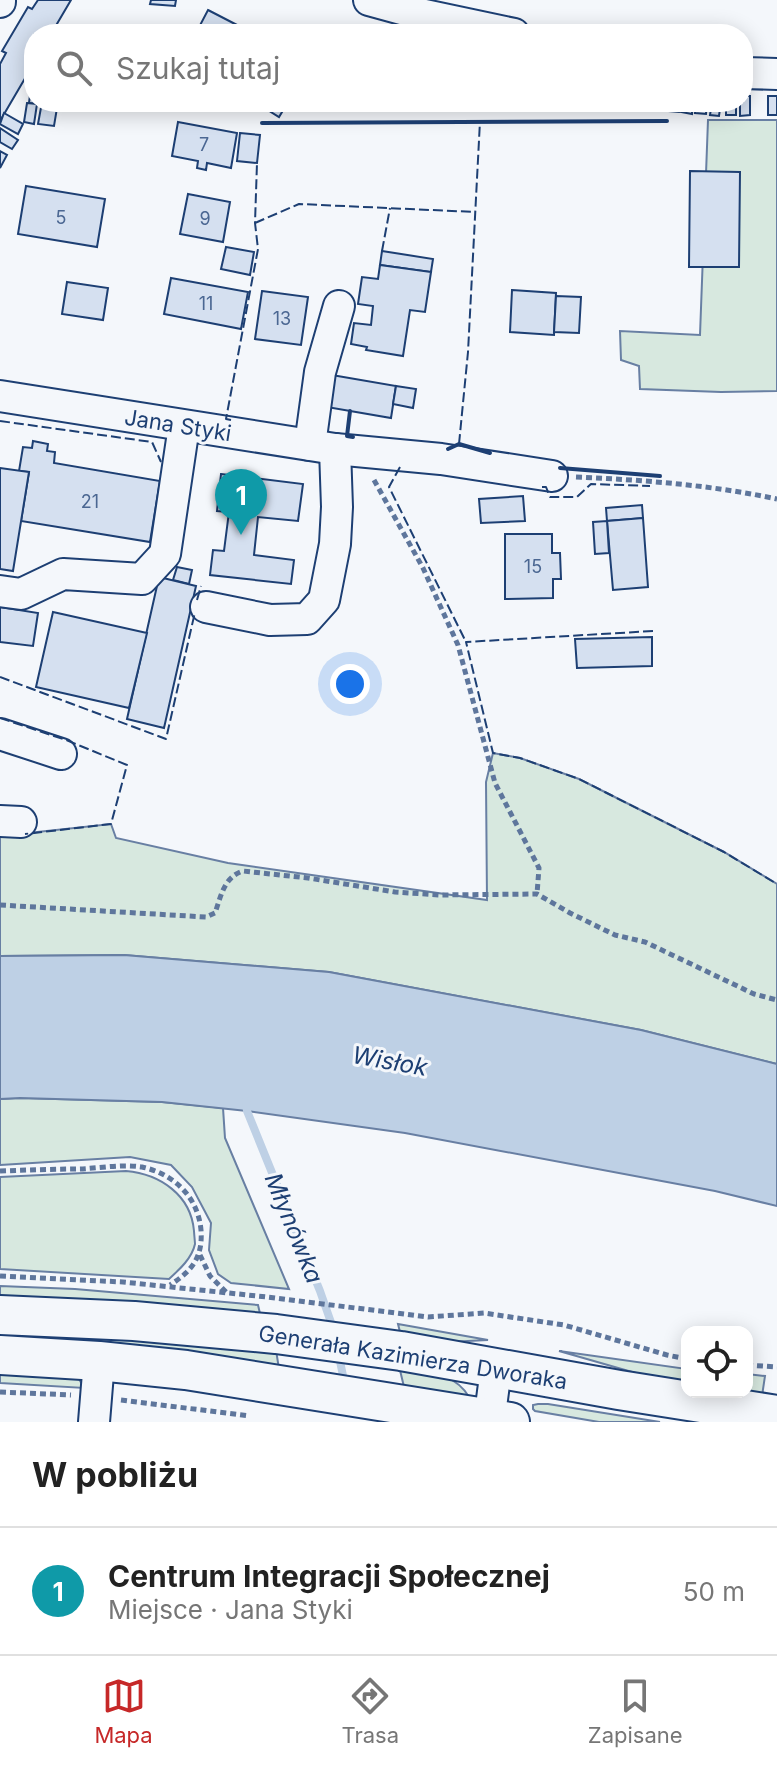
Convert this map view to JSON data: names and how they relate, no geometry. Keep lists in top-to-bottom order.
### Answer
{
  "streets": {
    "main road": ["Generała Kazimierza Dworaka"],
    "street": ["Jana Styki"]
  },
  "water": ["Wisłok", "Młynówka"],
  "house_numbers": [
    "7",
    "5",
    "9",
    "11",
    "13",
    "21",
    "15"
  ],
  "page": {
    "search": "Szukaj tutaj",
    "pins": "1",
    "heading": "W pobliżu",
    "list": [
      {
        "mark": "1",
        "name": "Centrum Integracji Społecznej",
        "note": "Miejsce · Jana Styki",
        "value": "50 m"
      }
    ],
    "nav": ["Mapa", "Trasa", "Zapisane"]
  }
}
